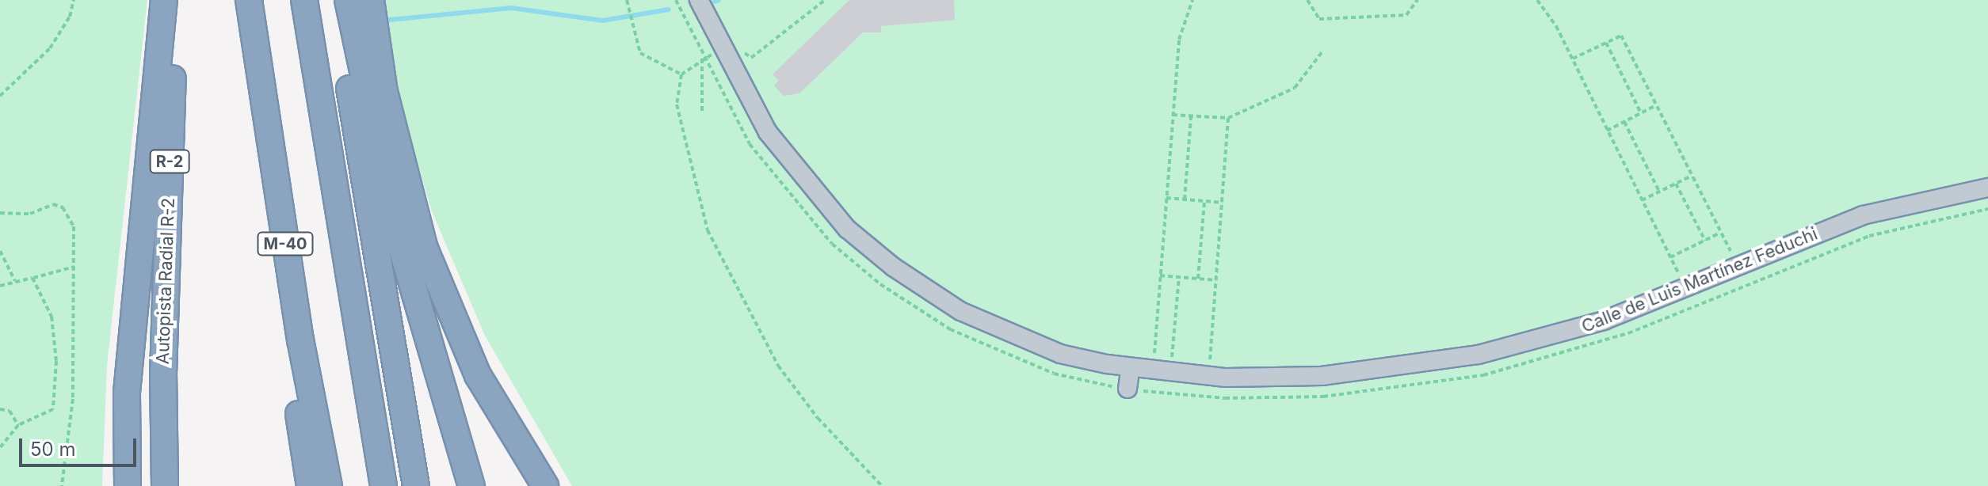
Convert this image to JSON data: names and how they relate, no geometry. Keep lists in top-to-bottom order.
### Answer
{
  "streets": {
    "highway": ["R-2", "M-40", "Autopista Radial R-2"],
    "street": ["Calle de Luis Martínez Feduchi"]
  },
  "scale_bar": "50 m"
}
